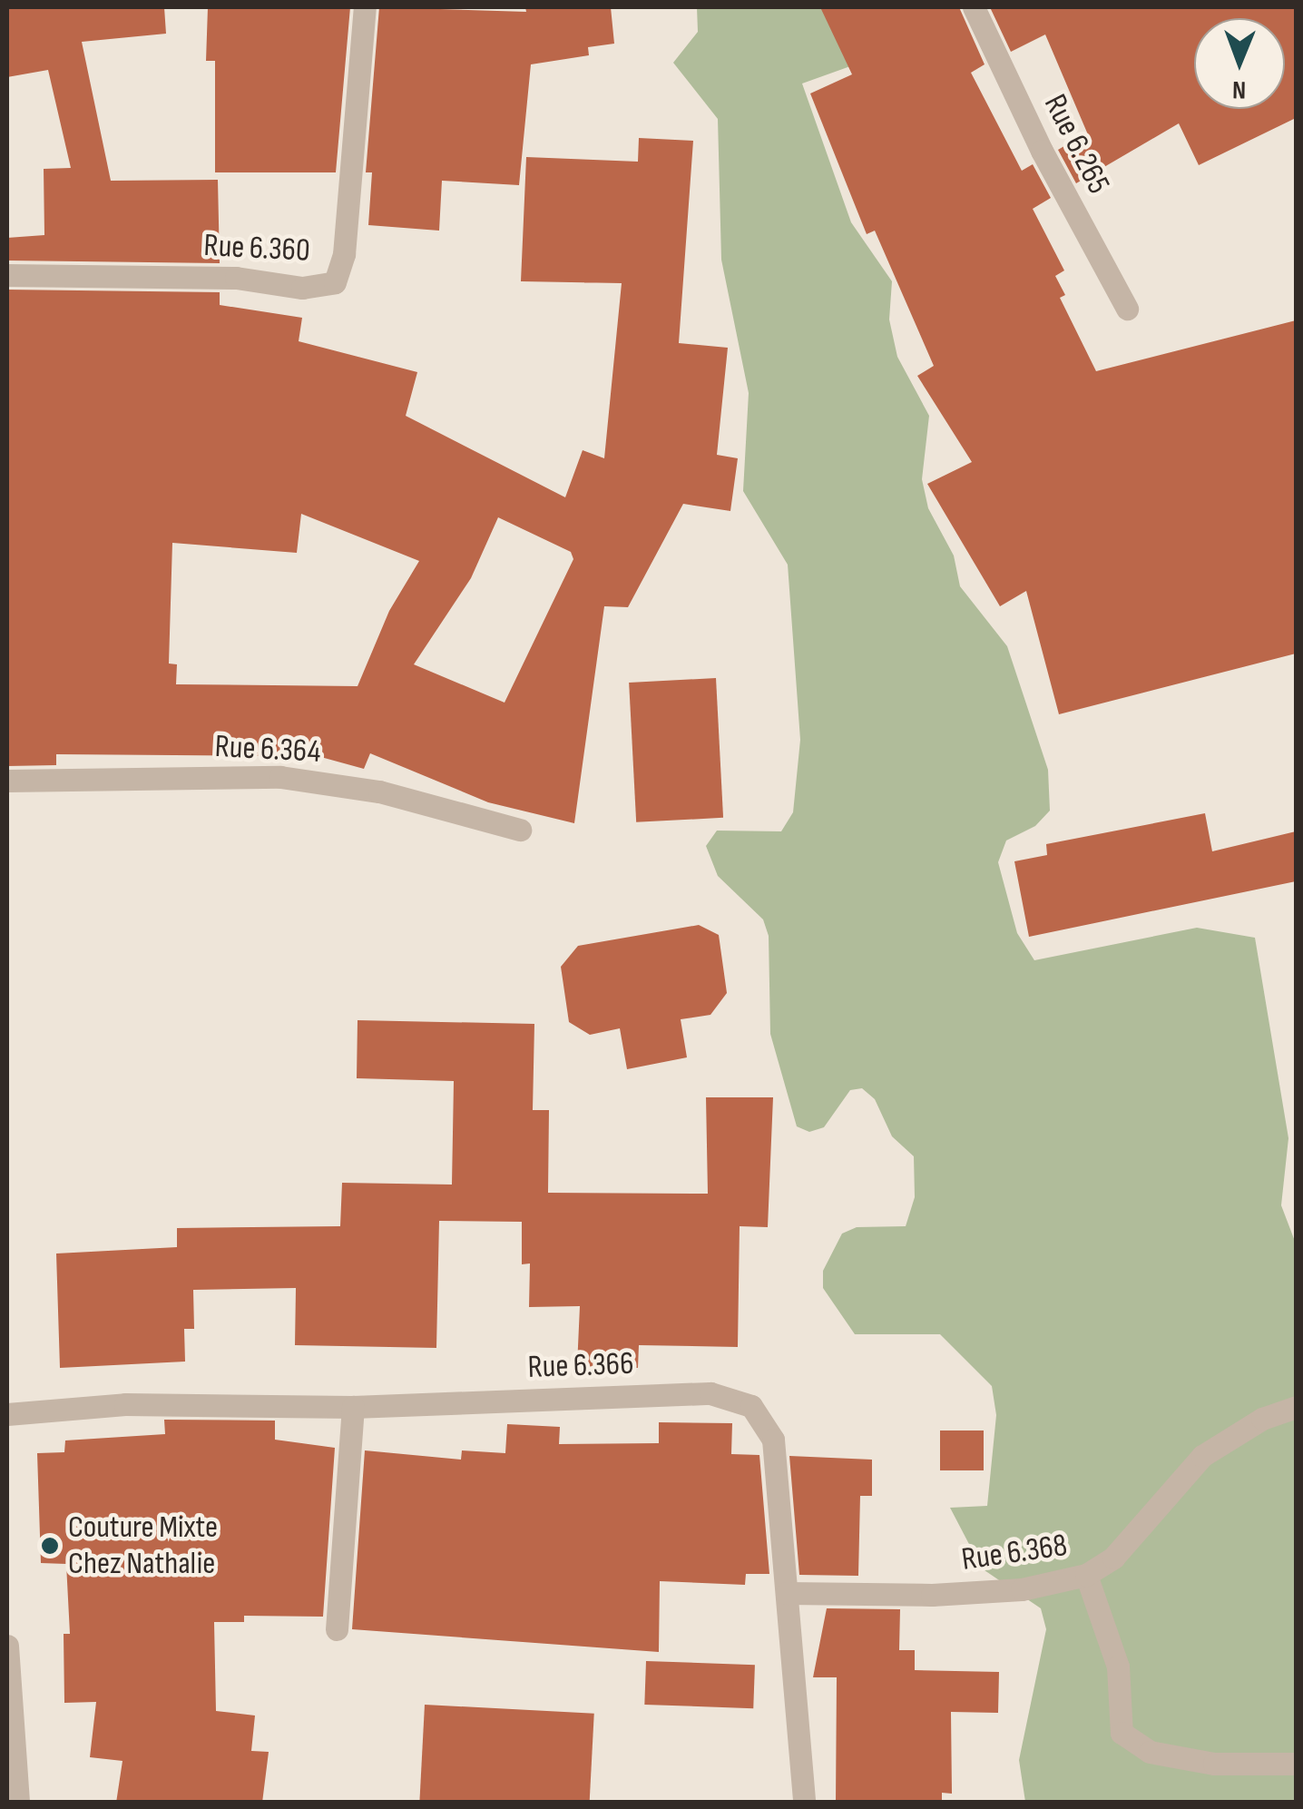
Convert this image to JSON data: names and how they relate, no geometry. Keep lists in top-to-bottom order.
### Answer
{
  "streets": {
    "street": [
      "Rue 6.265",
      "Rue 6.360",
      "Rue 6.364",
      "Rue 6.366",
      "Rue 6.368"
    ]
  },
  "crossings": [
    ["Rue 6.366", "Rue 6.368"]
  ],
  "places": ["Couture Mixte Chez Nathalie"],
  "north": "bottom"
}
